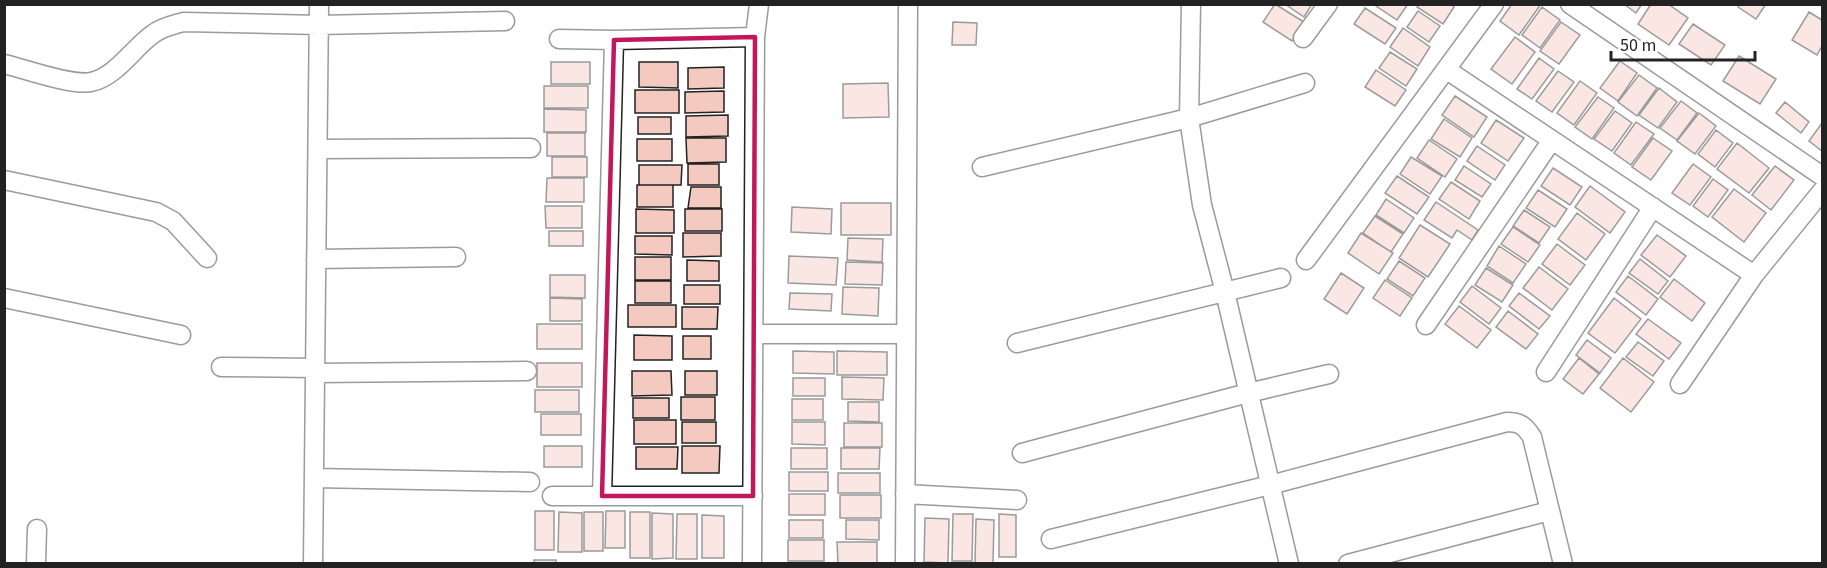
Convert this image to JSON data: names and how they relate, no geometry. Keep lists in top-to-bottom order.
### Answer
{
  "scale_bar": "50 m"
}
